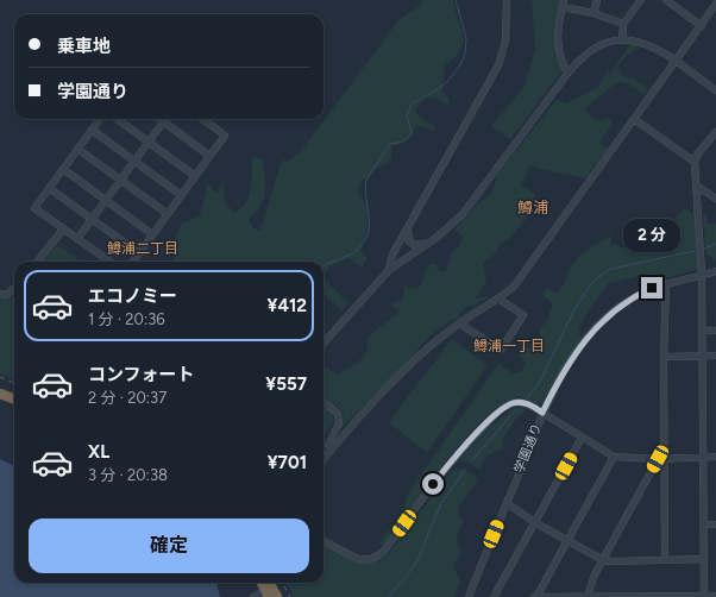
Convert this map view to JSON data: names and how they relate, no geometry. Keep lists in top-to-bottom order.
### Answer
{
  "streets": {
    "street": ["学園通り"]
  },
  "districts": ["鱒浦", "鱒浦二丁目", "鱒浦一丁目"],
  "page": {
    "banner": ["乗車地", "学園通り"],
    "bubble": "2 分",
    "list": [
      {
        "name": "エコノミー",
        "note": "1 分 · 20:36",
        "value": "¥412"
      },
      {
        "name": "コンフォート",
        "note": "2 分 · 20:37",
        "value": "¥557"
      },
      {
        "name": "XL",
        "note": "3 分 · 20:38",
        "value": "¥701"
      }
    ],
    "buttons": "確定"
  }
}
